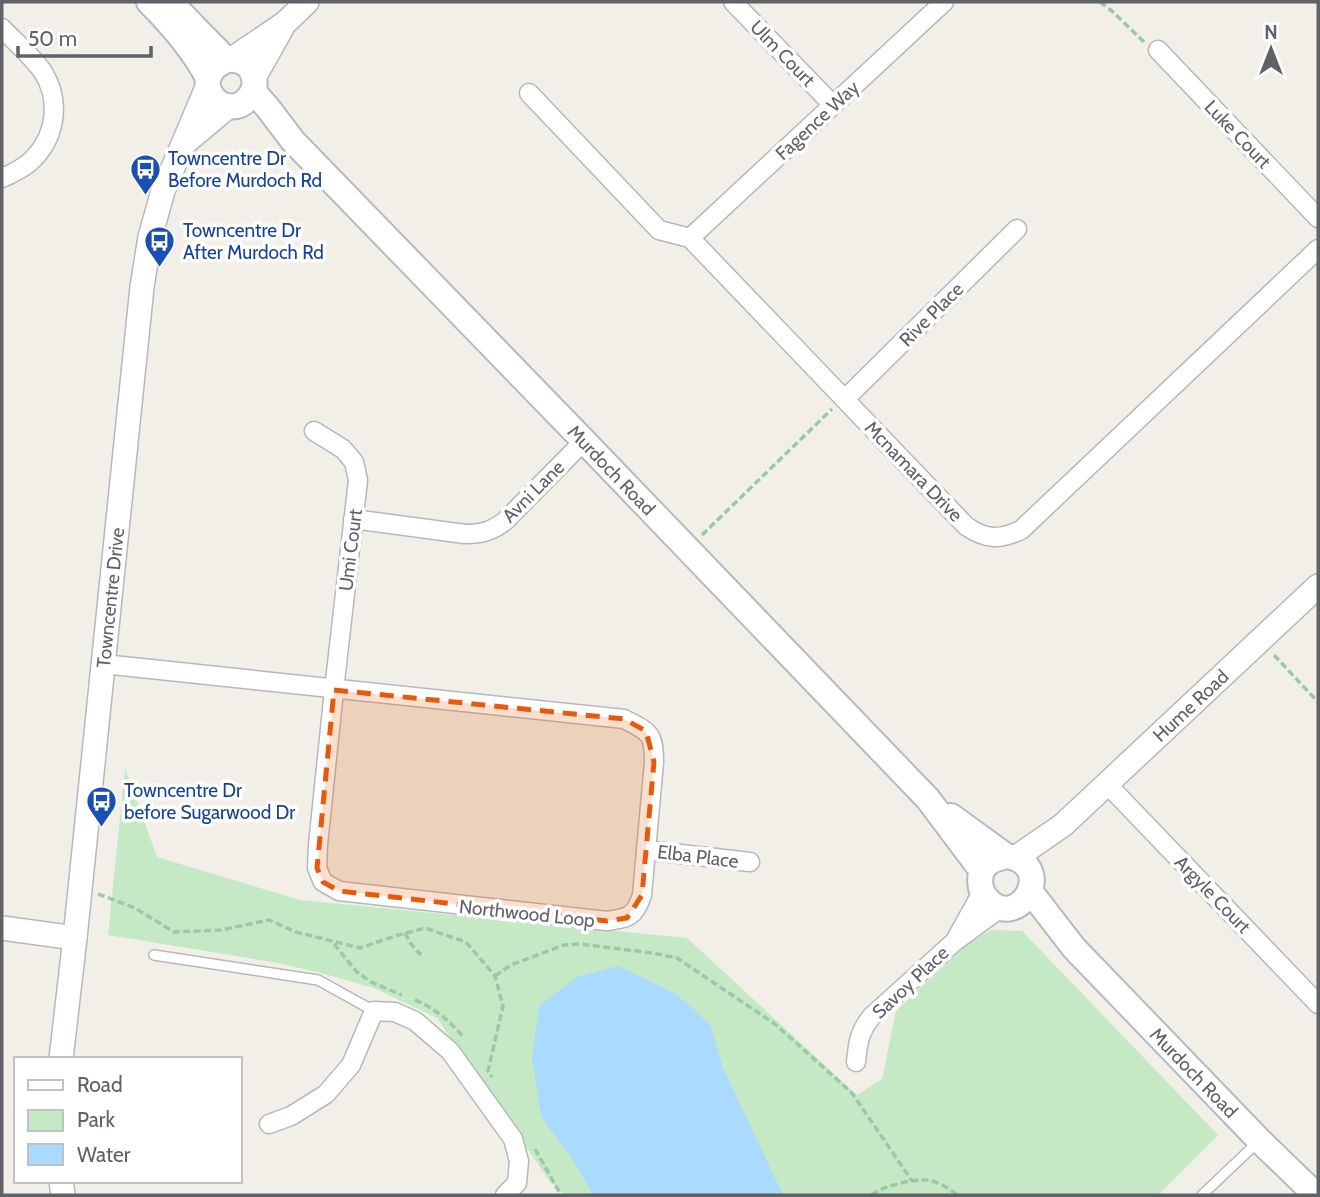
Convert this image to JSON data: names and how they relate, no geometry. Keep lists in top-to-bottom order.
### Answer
{
  "streets": {
    "main road": ["Murdoch Road"],
    "street": [
      "Ulm Court",
      "Fagence Way",
      "Luke Court",
      "Rive Place",
      "Mcnamara Drive",
      "Avni Lane",
      "Umi Court",
      "Towncentre Drive",
      "Hume Road",
      "Elba Place",
      "Argyle Court",
      "Northwood Loop",
      "Savoy Place"
    ]
  },
  "crossings": [
    ["Ulm Court", "Fagence Way"],
    ["Fagence Way", "Mcnamara Drive"],
    ["Rive Place", "Mcnamara Drive"],
    ["Murdoch Road", "Avni Lane"],
    ["Murdoch Road", "Towncentre Drive"],
    ["Murdoch Road", "Hume Road"],
    ["Murdoch Road", "Savoy Place"],
    ["Avni Lane", "Umi Court"],
    ["Umi Court", "Northwood Loop"],
    ["Towncentre Drive", "Northwood Loop"],
    ["Hume Road", "Argyle Court"],
    ["Hume Road", "Savoy Place"],
    ["Elba Place", "Northwood Loop"]
  ],
  "places": {
    "bus stop": ["Towncentre Dr Before Murdoch Rd", "Towncentre Dr After Murdoch Rd", "Towncentre Dr before Sugarwood Dr"]
  },
  "legend": ["Road", "Park", "Water"],
  "scale_bar": "50 m",
  "north": "top"
}
